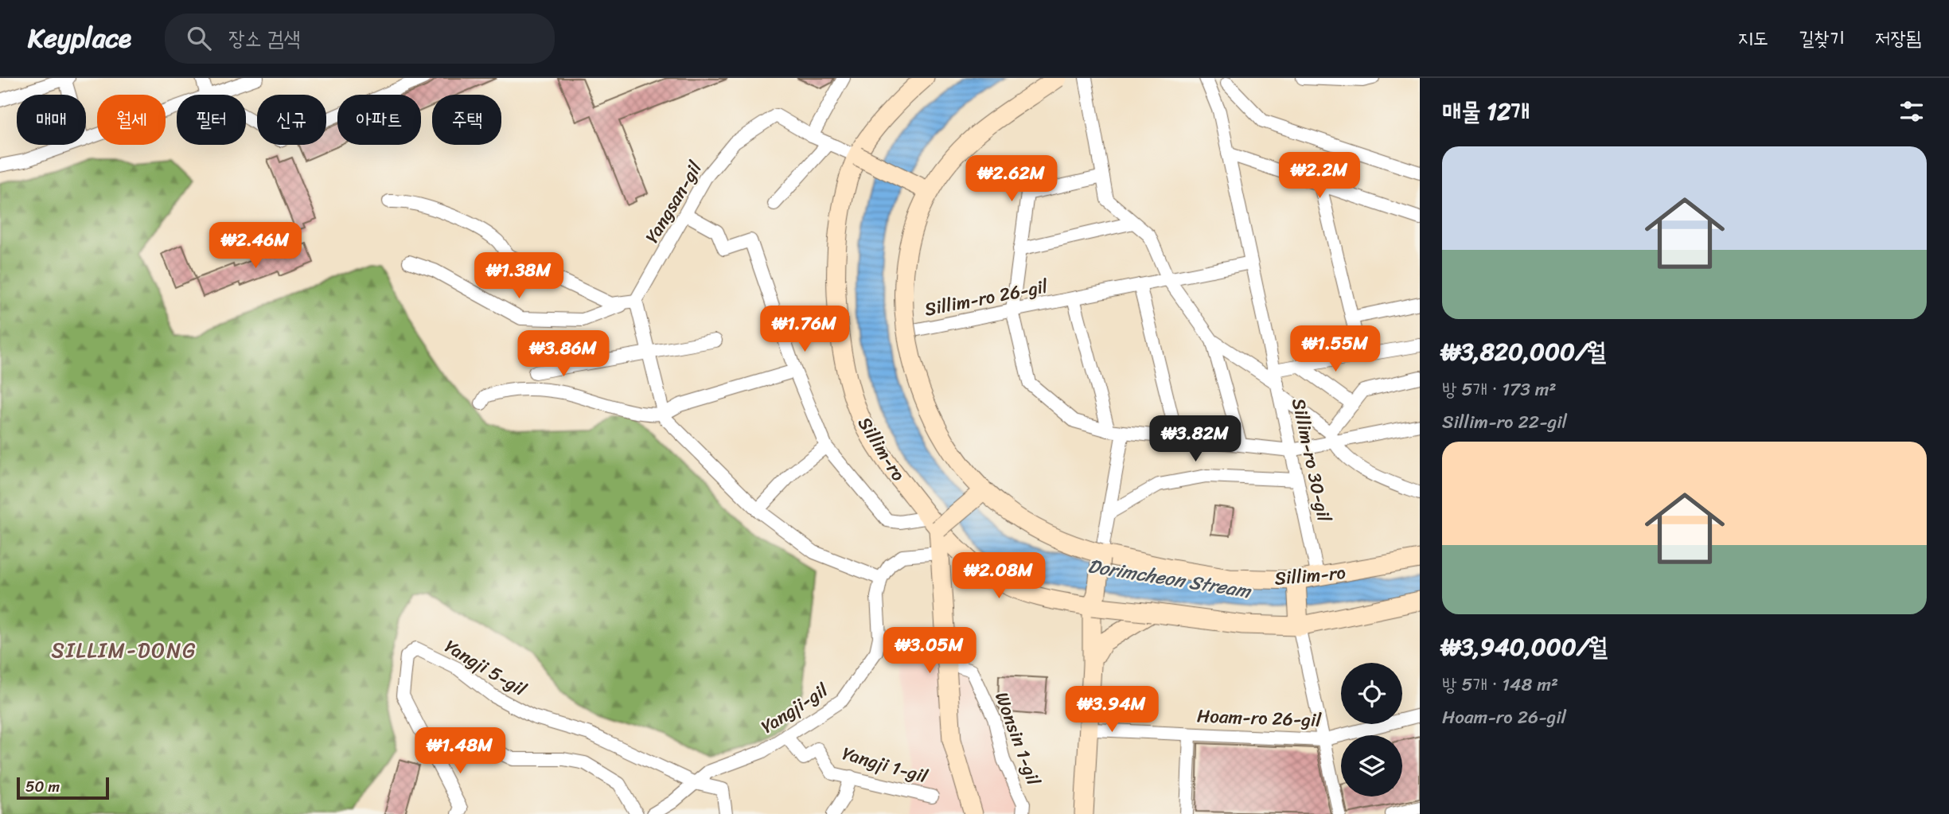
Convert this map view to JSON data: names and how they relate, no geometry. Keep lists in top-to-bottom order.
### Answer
{
  "streets": {
    "main road": ["Sillim-ro"],
    "street": [
      "Yangsan-gil",
      "Sillim-ro 26-gil",
      "Sillim-ro 30-gil",
      "Yangji 5-gil",
      "Yangji-gil",
      "Hoam-ro 26-gil",
      "Wonsin 1-gil",
      "Yangji 1-gil"
    ]
  },
  "crossings": [
    ["Yangsan-gil", "Sillim-ro"],
    ["Sillim-ro 26-gil", "Sillim-ro"],
    ["Sillim-ro 26-gil", "Sillim-ro 30-gil"],
    ["Sillim-ro", "Sillim-ro 30-gil"],
    ["Yangji 5-gil", "Yangji-gil"],
    ["Yangji-gil", "Yangji 1-gil"]
  ],
  "districts": ["SILLIM-DONG"],
  "water": ["Dorimcheon Stream"],
  "scale_bar": "50 m",
  "page": {
    "header": "Keyplace",
    "search": "장소 검색",
    "nav": ["지도", "길찾기", "저장됨"],
    "heading": "매물 12개",
    "chip": [
      "매매",
      "월세",
      "필터",
      "신규",
      "아파트",
      "주택"
    ],
    "list": [
      {
        "name": "₩3,820,000/월",
        "note": "방 5개 · 173 m² · Sillim-ro 22-gil"
      },
      {
        "name": "₩3,940,000/월",
        "note": "방 5개 · 148 m² · Hoam-ro 26-gil"
      }
    ],
    "price": [
      "₩2.2M",
      "₩2.62M",
      "₩2.46M",
      "₩1.38M",
      "₩1.76M",
      "₩1.55M",
      "₩3.86M",
      "₩3.82M",
      "₩2.08M",
      "₩3.05M",
      "₩3.94M",
      "₩1.48M"
    ],
    "scale": "50 m"
  }
}
